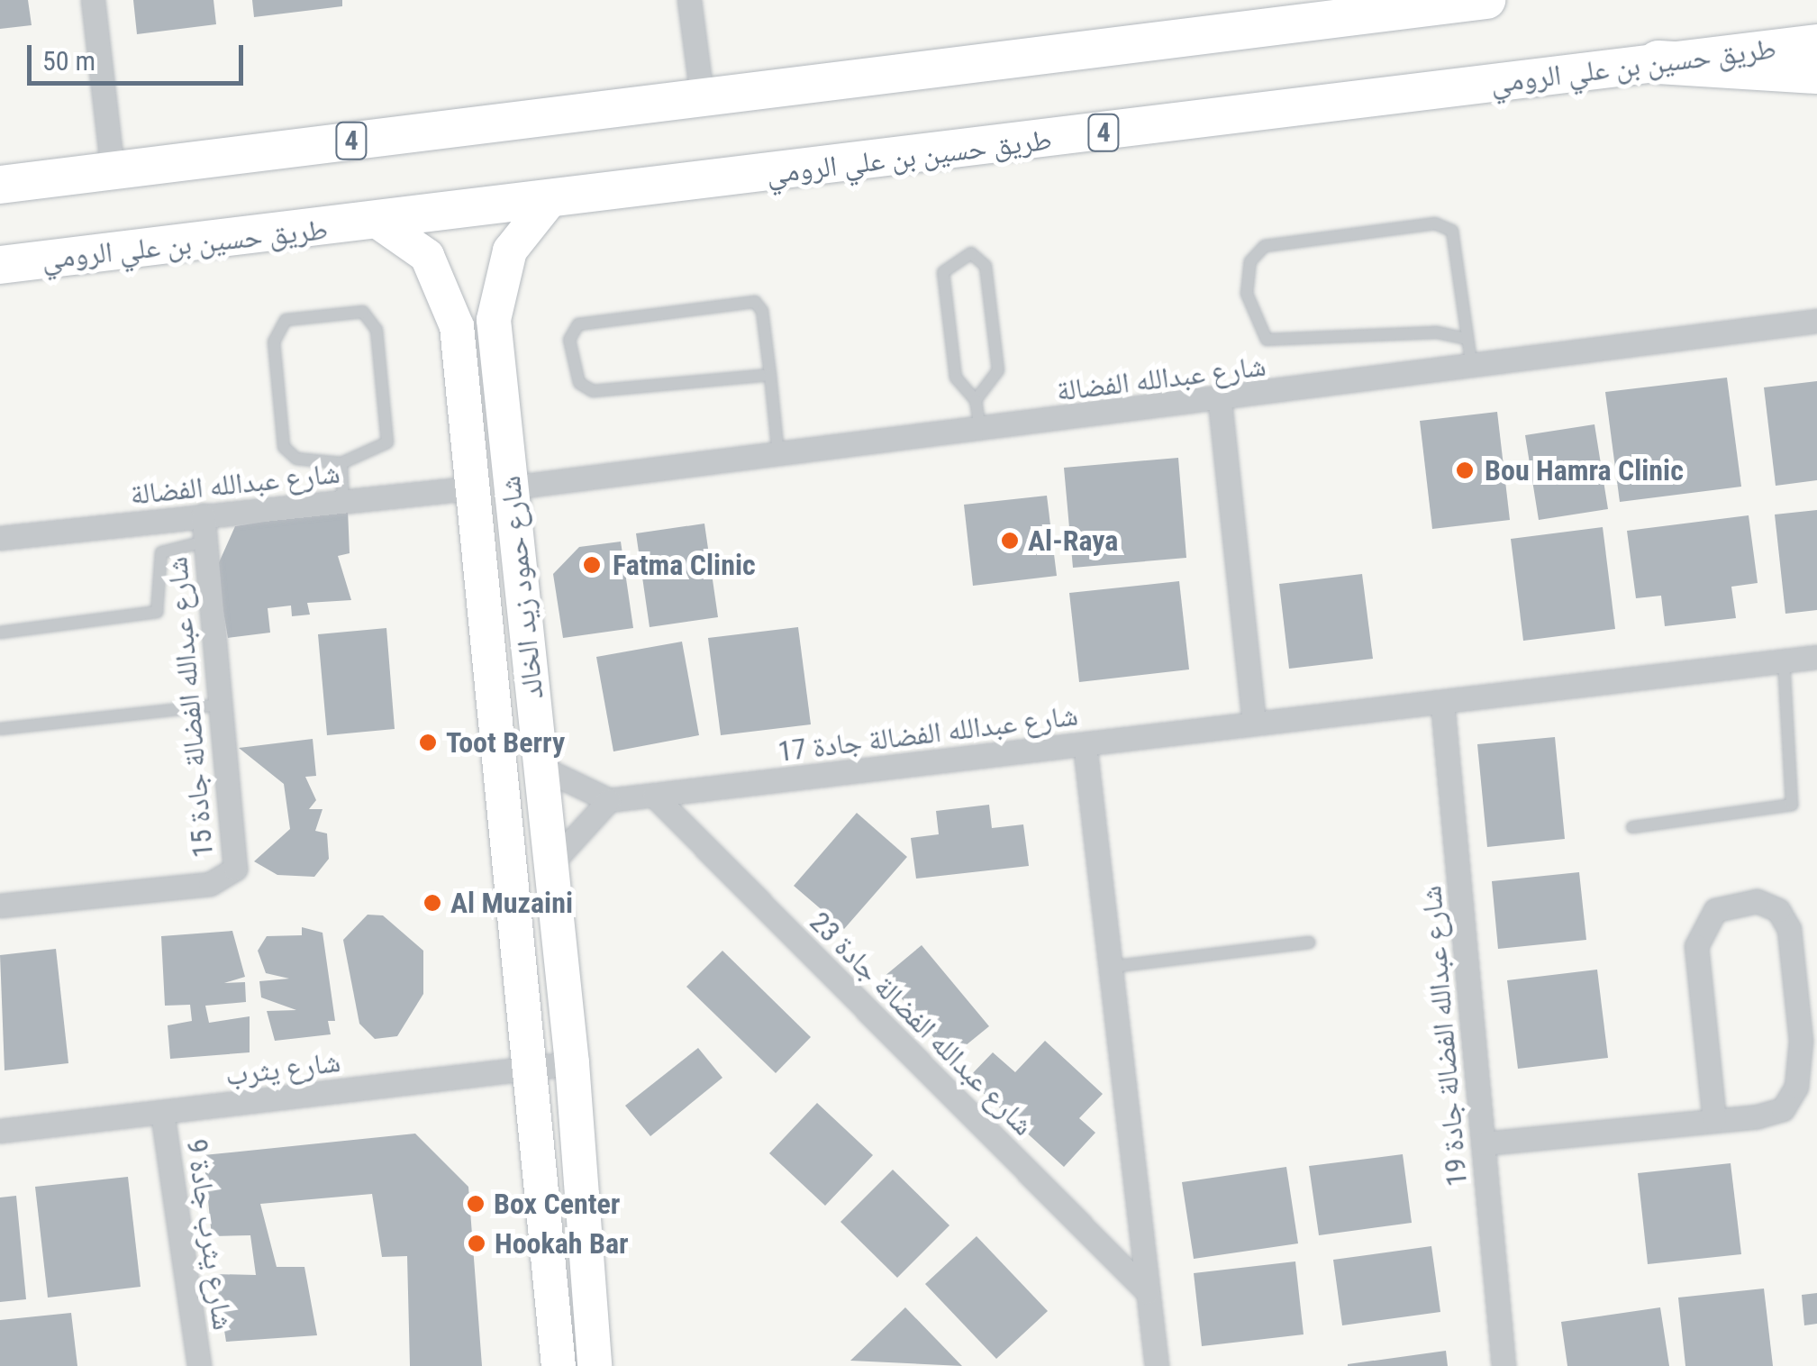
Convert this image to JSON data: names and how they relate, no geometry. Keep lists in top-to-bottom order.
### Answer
{
  "streets": {
    "highway": ["طريق حسين بن علي الرومي", "4"],
    "main road": ["شارع حمود زيد الخالد"],
    "street": [
      "شارع عبدالله الفضالة",
      "شارع عبدالله الفضالة جادة 15",
      "شارع عبدالله الفضالة جادة 17",
      "شارع عبدالله الفضالة جادة 23",
      "شارع عبدالله الفضالة جادة 19",
      "شارع يثرب",
      "شارع يثرب جادة 9"
    ]
  },
  "crossings": [
    ["طريق حسين بن علي الرومي", "شارع حمود زيد الخالد"],
    ["شارع عبدالله الفضالة", "شارع حمود زيد الخالد"],
    ["شارع عبدالله الفضالة", "شارع عبدالله الفضالة جادة 15"],
    ["شارع حمود زيد الخالد", "شارع يثرب"],
    ["شارع عبدالله الفضالة جادة 17", "شارع عبدالله الفضالة جادة 23"],
    ["شارع عبدالله الفضالة جادة 17", "شارع عبدالله الفضالة جادة 19"],
    ["شارع يثرب", "شارع يثرب جادة 9"]
  ],
  "places": [
    "Bou Hamra Clinic",
    "Al-Raya",
    "Fatma Clinic",
    "Toot Berry",
    "Al Muzaini",
    "Box Center",
    "Hookah Bar"
  ],
  "scale_bar": "50 m"
}
